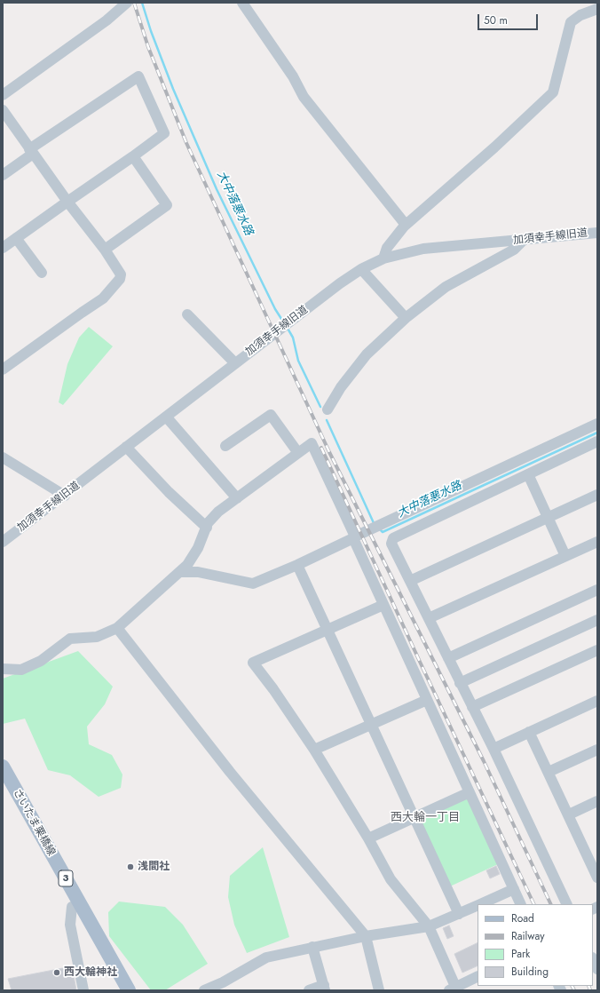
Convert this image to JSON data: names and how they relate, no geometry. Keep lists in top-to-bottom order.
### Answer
{
  "streets": {
    "main road": ["さいたま栗橋線", "3"],
    "street": ["加須幸手線旧道"]
  },
  "districts": ["西大輪一丁目"],
  "water": ["大中落悪水路"],
  "places": ["浅間社", "西大輪神社"],
  "legend": [
    "Road",
    "Railway",
    "Park",
    "Building"
  ],
  "scale_bar": "50 m"
}
